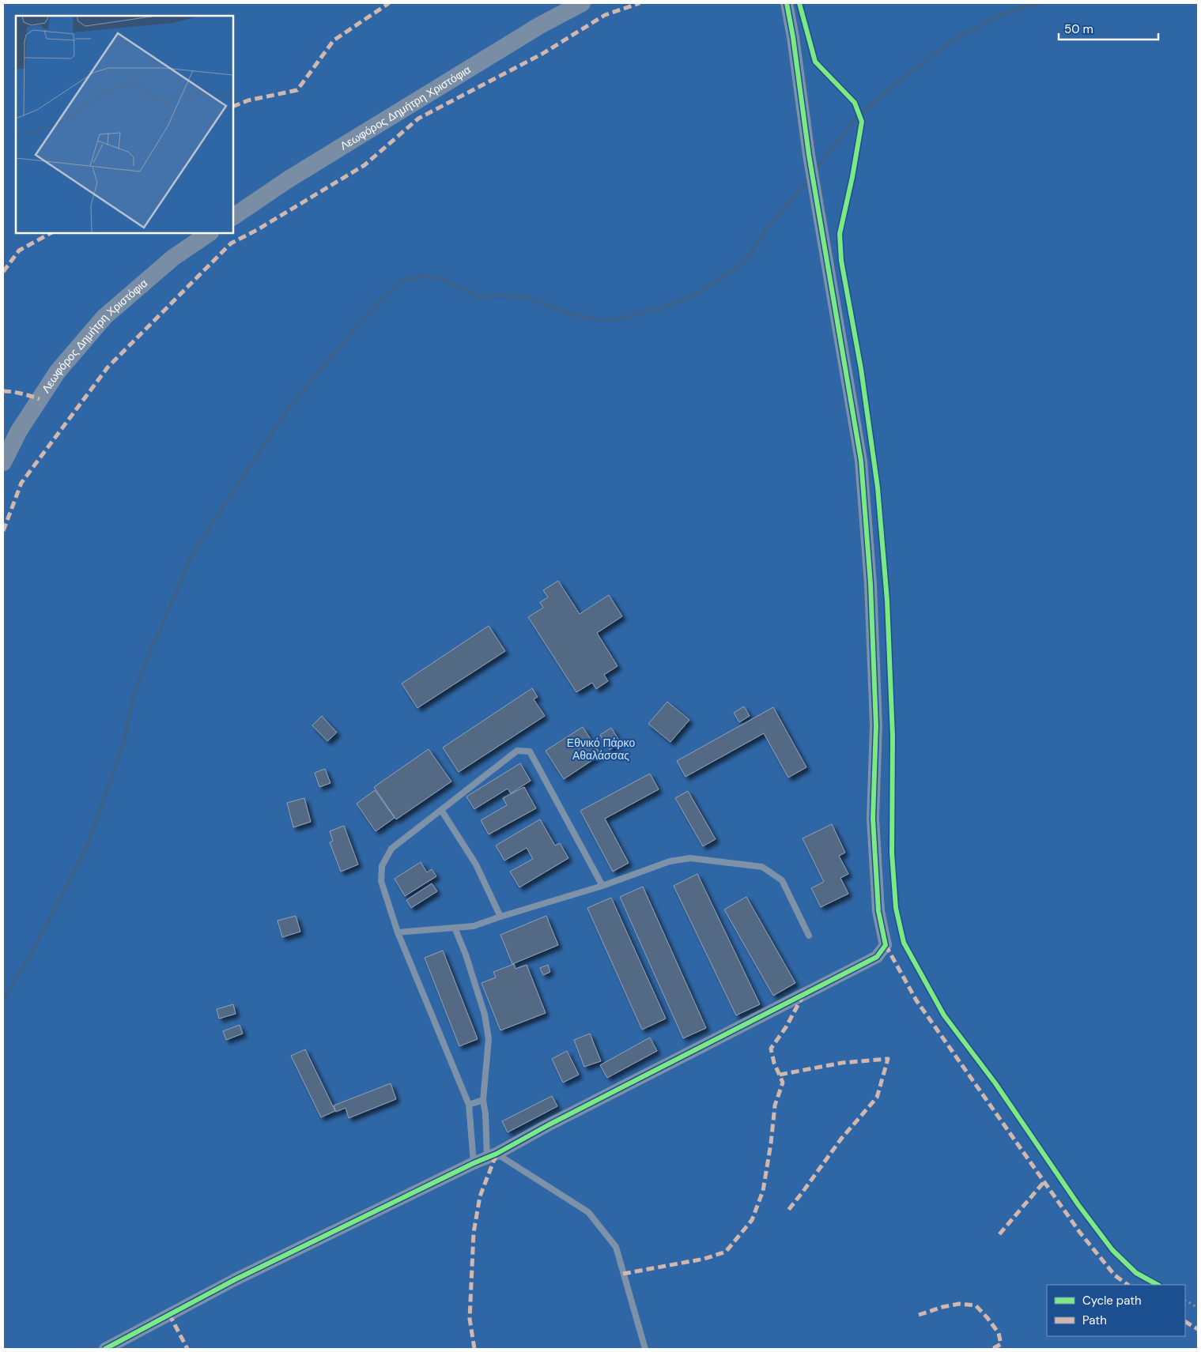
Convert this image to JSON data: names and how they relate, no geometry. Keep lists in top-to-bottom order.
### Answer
{
  "streets": {
    "main road": ["Λεωφόρος Δημήτρη Χριστόφια"]
  },
  "parks": ["Εθνικό Πάρκο Αθαλάσσας"],
  "legend": ["Cycle path", "Path"],
  "scale_bar": "50 m"
}
